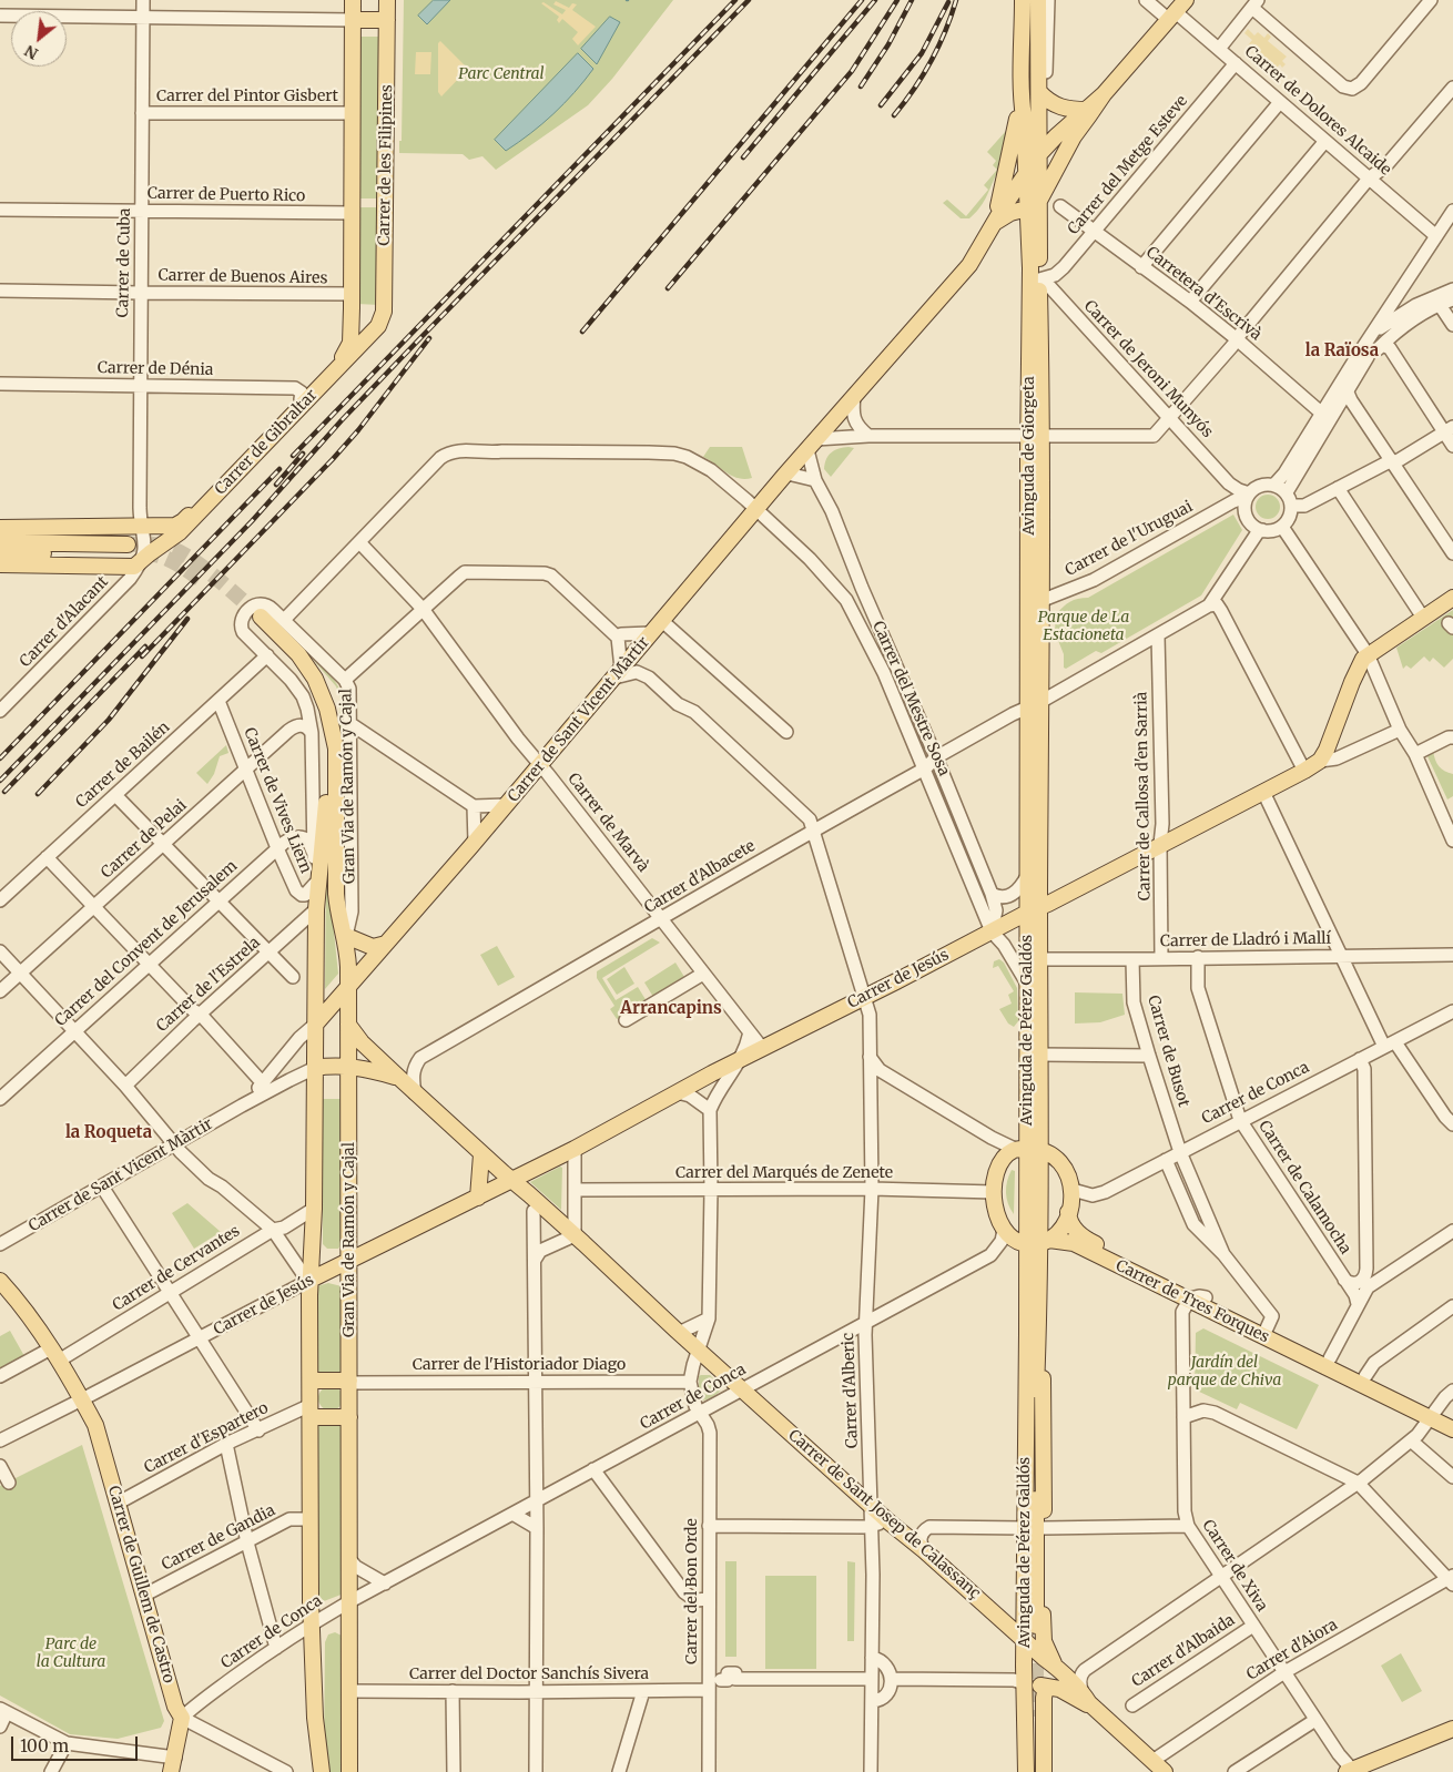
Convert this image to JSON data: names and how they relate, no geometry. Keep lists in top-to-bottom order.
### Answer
{
  "streets": {
    "main road": [
      "Carrer de les Filipines",
      "Carrer de Gibraltar",
      "Avinguda de Giorgeta",
      "Carrer de Sant Vicent Màrtir",
      "Gran Via de Ramón y Cajal",
      "Carrer de Jesús",
      "Avinguda de Pérez Galdós",
      "Carrer de Tres Forques",
      "Carrer de Sant Josep de Calassanç",
      "Carrer de Guillem de Castro"
    ],
    "street": [
      "Carrer del Pintor Gisbert",
      "Carrer de Dolores Alcaide",
      "Carrer del Metge Esteve",
      "Carrer de Puerto Rico",
      "Carrer de Cuba",
      "Carrer de Buenos Aires",
      "Carretera d'Escrivà",
      "Carrer de Dénia",
      "Carrer de Jeroni Munyós",
      "Carrer de l'Uruguai",
      "Carrer d'Alacant",
      "Carrer del Mestre Sosa",
      "Carrer de Bailén",
      "Carrer de Callosa d'en Sarrià",
      "Carrer de Vives Liern",
      "Carrer de Marvà",
      "Carrer de Pelai",
      "Carrer d'Albacete",
      "Carrer de Lladró i Mallí",
      "Carrer del Convent de Jerusalem",
      "Carrer de l'Estrela",
      "Carrer de Busot",
      "Carrer de Conca",
      "Carrer del Marqués de Zenete",
      "Carrer de Calamocha",
      "Carrer de Cervantes",
      "Carrer de l'Historiador Diago",
      "Carrer d'Alberic",
      "Carrer d'Espartero",
      "Carrer de Gandia",
      "Carrer de Xiva",
      "Carrer del Bon Orde",
      "Carrer d'Aiora",
      "Carrer d'Albaida",
      "Carrer del Doctor Sanchís Sivera"
    ]
  },
  "crossings": [
    ["Carrer del Pintor Gisbert", "Carrer de Cuba"],
    ["Carrer de Dolores Alcaide", "Carrer del Metge Esteve"],
    ["Carrer de Dolores Alcaide", "Carrer de Sant Vicent Màrtir"],
    ["Carrer de les Filipines", "Carrer de Gibraltar"],
    ["Carrer del Metge Esteve", "Carretera d'Escrivà"],
    ["Carrer del Metge Esteve", "Carrer de Jeroni Munyós"],
    ["Carrer del Metge Esteve", "Avinguda de Giorgeta"],
    ["Carrer de Puerto Rico", "Carrer de Cuba"],
    ["Carrer de Cuba", "Carrer de Buenos Aires"],
    ["Carrer de Cuba", "Carrer de Dénia"],
    ["Carrer de Cuba", "Carrer de Gibraltar"],
    ["Carrer de Cuba", "Carrer d'Alacant"],
    ["Carrer de Buenos Aires", "Carrer de Gibraltar"],
    ["Carrer de Dénia", "Carrer de Gibraltar"],
    ["Carrer de Jeroni Munyós", "Avinguda de Giorgeta"],
    ["Carrer de Jeroni Munyós", "Carrer de l'Uruguai"],
    ["Carrer de Gibraltar", "Carrer d'Alacant"],
    ["Avinguda de Giorgeta", "Carrer de l'Uruguai"],
    ["Avinguda de Giorgeta", "Carrer de Sant Vicent Màrtir"],
    ["Avinguda de Giorgeta", "Carrer d'Albacete"],
    ["Avinguda de Giorgeta", "Carrer de Jesús"],
    ["Avinguda de Giorgeta", "Avinguda de Pérez Galdós"],
    ["Carrer del Mestre Sosa", "Carrer de Sant Vicent Màrtir"],
    ["Carrer del Mestre Sosa", "Carrer de Marvà"],
    ["Carrer del Mestre Sosa", "Carrer d'Albacete"],
    ["Carrer del Mestre Sosa", "Carrer de Jesús"],
    ["Carrer del Mestre Sosa", "Avinguda de Pérez Galdós"],
    ["Carrer de Sant Vicent Màrtir", "Gran Via de Ramón y Cajal"],
    ["Carrer de Sant Vicent Màrtir", "Carrer de Marvà"],
    ["Carrer de Sant Vicent Màrtir", "Carrer d'Alberic"],
    ["Carrer de Bailén", "Gran Via de Ramón y Cajal"],
    ["Carrer de Bailén", "Carrer de Vives Liern"],
    ["Gran Via de Ramón y Cajal", "Carrer de Vives Liern"],
    ["Gran Via de Ramón y Cajal", "Carrer de Pelai"],
    ["Gran Via de Ramón y Cajal", "Carrer del Convent de Jerusalem"],
    ["Gran Via de Ramón y Cajal", "Carrer de Jesús"],
    ["Gran Via de Ramón y Cajal", "Carrer de l'Estrela"],
    ["Gran Via de Ramón y Cajal", "Carrer de Conca"],
    ["Gran Via de Ramón y Cajal", "Carrer de l'Historiador Diago"],
    ["Gran Via de Ramón y Cajal", "Carrer de Sant Josep de Calassanç"],
    ["Gran Via de Ramón y Cajal", "Carrer del Doctor Sanchís Sivera"],
    ["Carrer de Callosa d'en Sarrià", "Carrer d'Albacete"],
    ["Carrer de Callosa d'en Sarrià", "Carrer de Lladró i Mallí"],
    ["Carrer de Callosa d'en Sarrià", "Carrer de Jesús"],
    ["Carrer de Vives Liern", "Carrer de Pelai"],
    ["Carrer de Vives Liern", "Carrer del Convent de Jerusalem"],
    ["Carrer de Vives Liern", "Carrer de l'Estrela"],
    ["Carrer de Marvà", "Carrer d'Albacete"],
    ["Carrer de Marvà", "Carrer de Jesús"],
    ["Carrer d'Albacete", "Carrer d'Alberic"],
    ["Carrer d'Albacete", "Carrer de Sant Josep de Calassanç"],
    ["Carrer de Lladró i Mallí", "Avinguda de Pérez Galdós"],
    ["Carrer de Lladró i Mallí", "Carrer de Busot"],
    ["Carrer de Lladró i Mallí", "Carrer de Calamocha"],
    ["Carrer de Jesús", "Avinguda de Pérez Galdós"],
    ["Carrer de Jesús", "Carrer d'Alberic"],
    ["Carrer de Jesús", "Carrer de Sant Josep de Calassanç"],
    ["Carrer de Jesús", "Carrer de Guillem de Castro"],
    ["Avinguda de Pérez Galdós", "Carrer de Conca"],
    ["Avinguda de Pérez Galdós", "Carrer de Tres Forques"],
    ["Avinguda de Pérez Galdós", "Carrer de Sant Josep de Calassanç"],
    ["Carrer de Busot", "Carrer de Conca"],
    ["Carrer de Conca", "Carrer de Calamocha"],
    ["Carrer de Conca", "Carrer d'Alberic"],
    ["Carrer de Conca", "Carrer de Sant Josep de Calassanç"],
    ["Carrer de Conca", "Carrer de Guillem de Castro"],
    ["Carrer de Conca", "Carrer del Bon Orde"],
    ["Carrer del Marqués de Zenete", "Carrer d'Alberic"],
    ["Carrer de Cervantes", "Carrer de Guillem de Castro"],
    ["Carrer de Tres Forques", "Carrer de Xiva"],
    ["Carrer de l'Historiador Diago", "Carrer del Bon Orde"],
    ["Carrer d'Alberic", "Carrer de Sant Josep de Calassanç"],
    ["Carrer d'Espartero", "Carrer de Guillem de Castro"],
    ["Carrer de Gandia", "Carrer de Guillem de Castro"],
    ["Carrer de Xiva", "Carrer d'Aiora"],
    ["Carrer de Xiva", "Carrer d'Albaida"],
    ["Carrer del Bon Orde", "Carrer del Doctor Sanchís Sivera"]
  ],
  "districts": ["la Raïosa", "Arrancapins", "la Roqueta"],
  "parks": [
    "Parc Central",
    "Parque de La Estacioneta",
    "Jardín del parque de Chiva",
    "Parc de la Cultura"
  ],
  "scale_bar": "100 m",
  "north": "bottom left"
}
